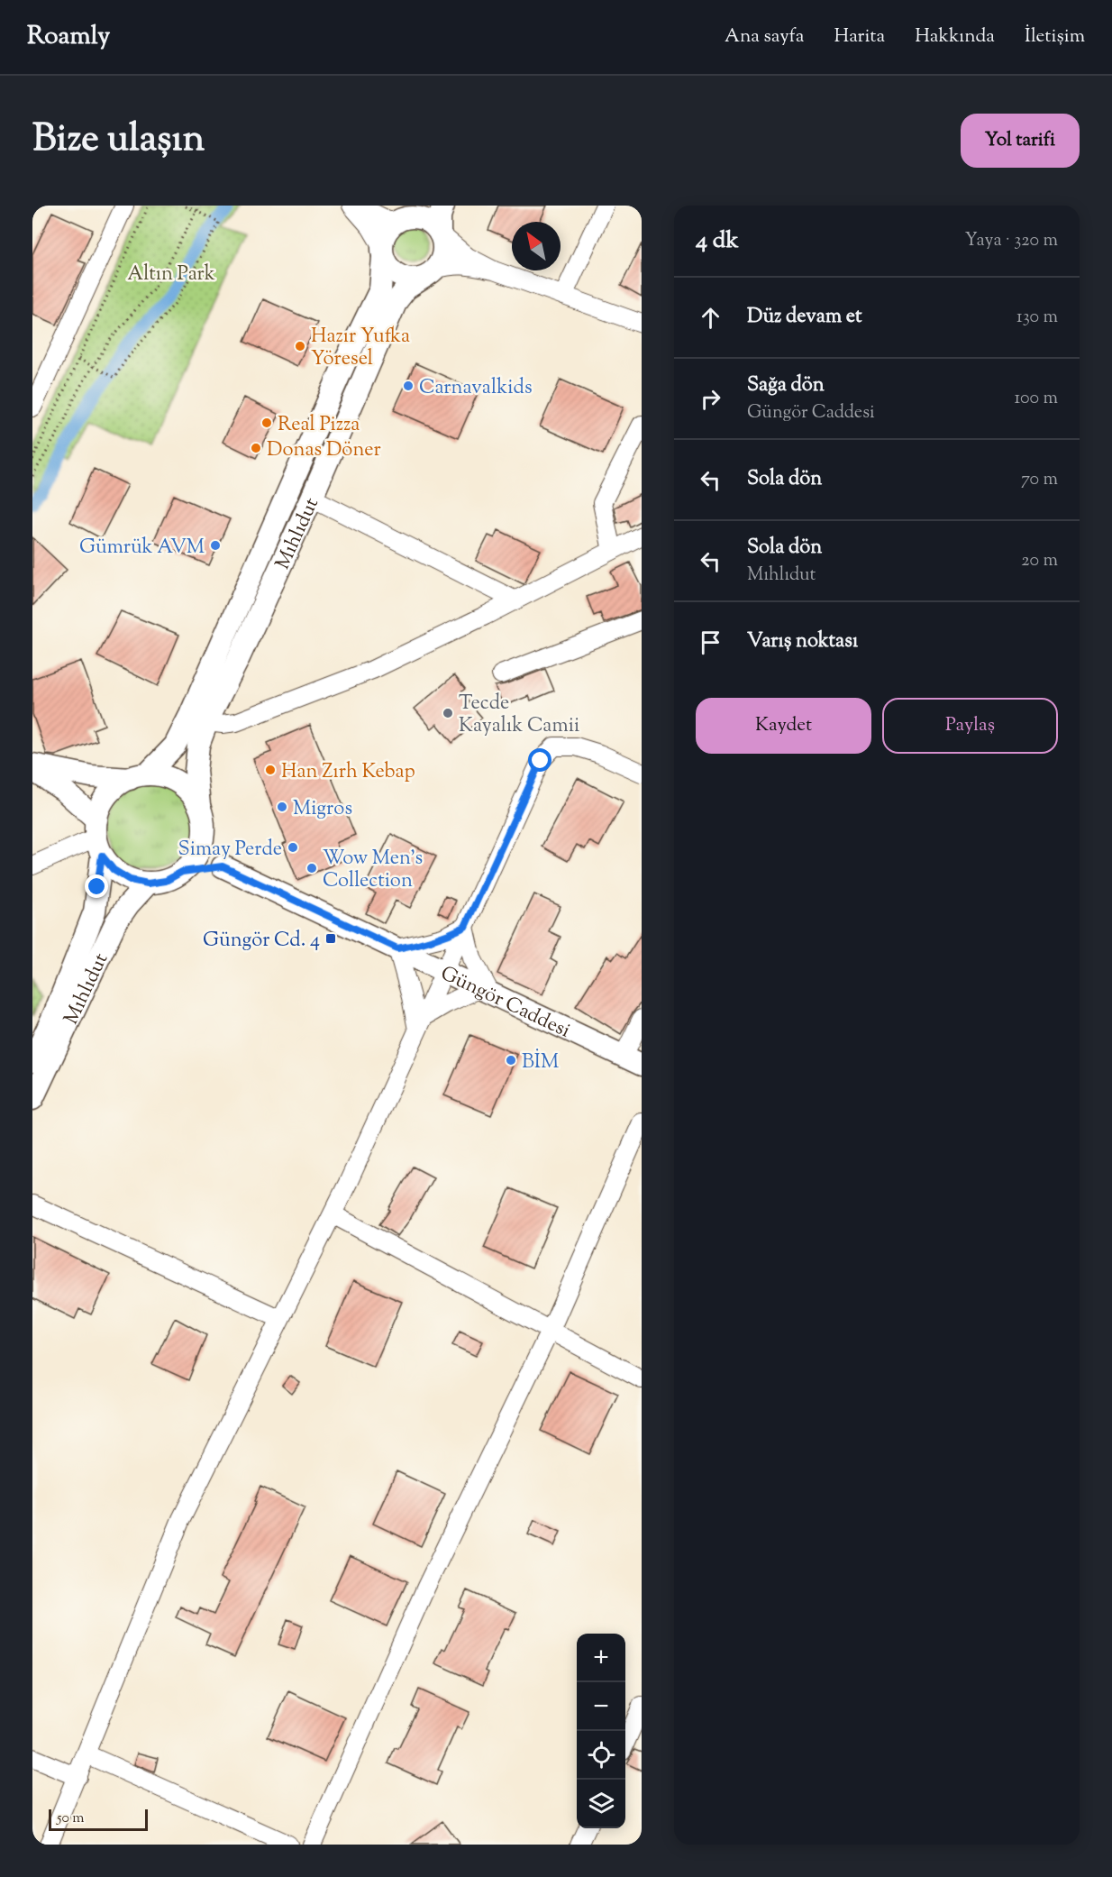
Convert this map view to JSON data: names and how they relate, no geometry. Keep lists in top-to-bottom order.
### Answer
{
  "streets": {
    "main road": ["Mıhlıdut", "Güngör Caddesi"]
  },
  "parks": ["Altın Park"],
  "places": {
    "other": [
      "Hazır Yufka Yöresel",
      "Carnavalkids",
      "Real Pizza",
      "Donas Döner",
      "Gümrük AVM",
      "Tecde Kayalık Camii",
      "Han Zırh Kebap",
      "Migros",
      "Simay Perde",
      "Wow Men's Collection",
      "BİM"
    ],
    "transit": ["Güngör Cd. 4"]
  },
  "scale_bar": "50 m",
  "north": "top left",
  "page": {
    "header": "Roamly",
    "nav": [
      "Ana sayfa",
      "Harita",
      "Hakkında",
      "İletişim"
    ],
    "title": "Bize ulaşın",
    "buttons": [
      "Yol tarifi",
      ["Kaydet", "Paylaş"]
    ],
    "heading": ["4 dk", "Yaya · 320 m"],
    "list": [
      ["Düz devam et", "130 m"],
      ["Sağa dön", "Güngör Caddesi", "100 m"],
      ["Sola dön", "70 m"],
      ["Sola dön", "Mıhlıdut", "20 m"],
      "Varış noktası"
    ],
    "map_buttons": ["+", "−"],
    "scale": "50 m"
  }
}
